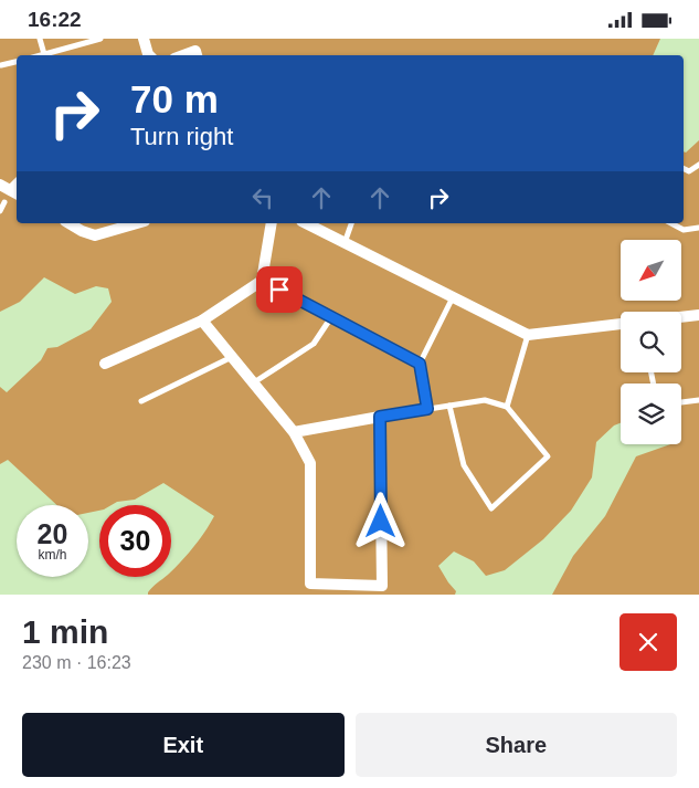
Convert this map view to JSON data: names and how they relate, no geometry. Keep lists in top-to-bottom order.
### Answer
{
  "north": "bottom left",
  "page": {
    "status": "16:22",
    "turn": ["70 m", "Turn right"],
    "speed": "20 km/h",
    "limit": "30",
    "heading": ["1 min", "230 m · 16:23"],
    "buttons": ["Exit", "Share"]
  }
}
